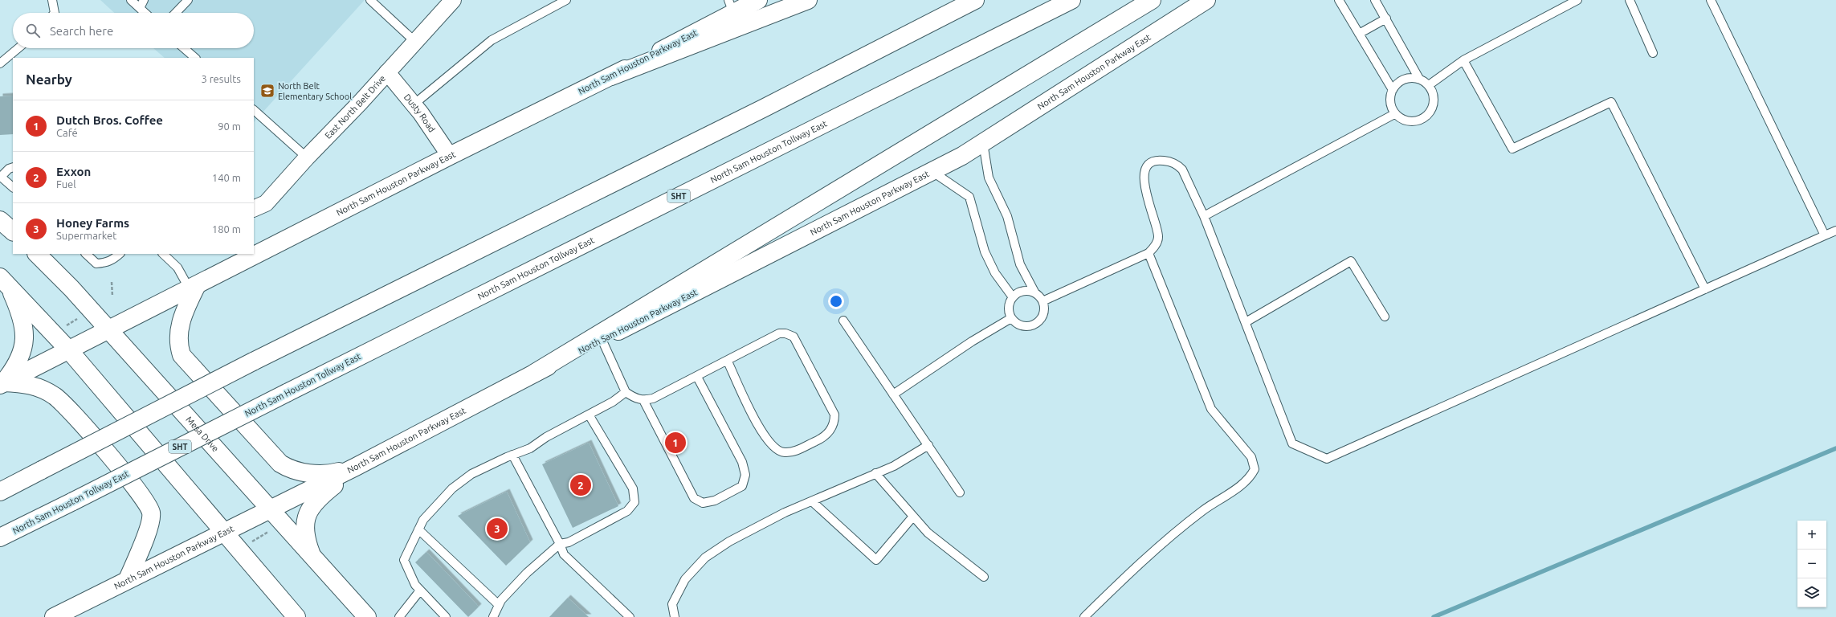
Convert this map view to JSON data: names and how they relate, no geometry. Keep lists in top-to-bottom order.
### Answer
{
  "streets": {
    "main road": [
      "North Sam Houston Parkway East",
      "North Sam Houston Tollway East",
      "SHT",
      "Mesa Drive"
    ],
    "street": ["East North Belt Drive", "Dusty Road"]
  },
  "crossings": [
    ["North Sam Houston Parkway East", "Dusty Road"],
    ["North Sam Houston Parkway East", "Mesa Drive"],
    ["East North Belt Drive", "Dusty Road"]
  ],
  "places": {
    "school or university": ["North Belt Elementary School"]
  },
  "page": {
    "search": "Search here",
    "heading": ["Nearby", "3 results"],
    "list": [
      {
        "mark": "1",
        "name": "Dutch Bros. Coffee",
        "note": "Café",
        "value": "90 m"
      },
      {
        "mark": "2",
        "name": "Exxon",
        "note": "Fuel",
        "value": "140 m"
      },
      {
        "mark": "3",
        "name": "Honey Farms",
        "note": "Supermarket",
        "value": "180 m"
      }
    ],
    "pins": ["1", "2", "3"],
    "map_buttons": ["+", "−"]
  }
}
